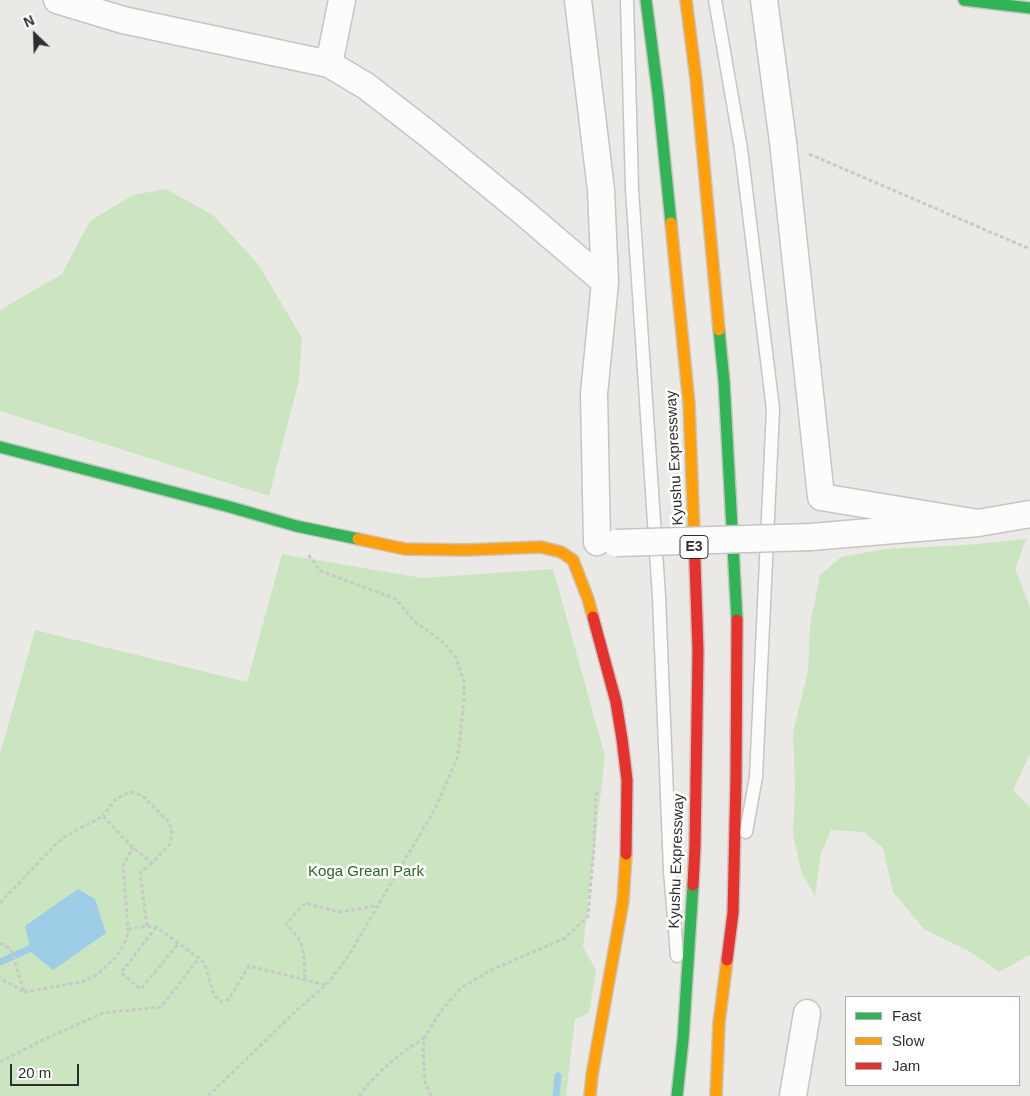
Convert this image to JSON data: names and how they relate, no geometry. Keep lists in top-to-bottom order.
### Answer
{
  "streets": {
    "main road": ["Kyushu Expressway", "E3"]
  },
  "parks": ["Koga Grean Park"],
  "legend": ["Fast", "Slow", "Jam"],
  "scale_bar": "20 m",
  "north": "top left"
}
